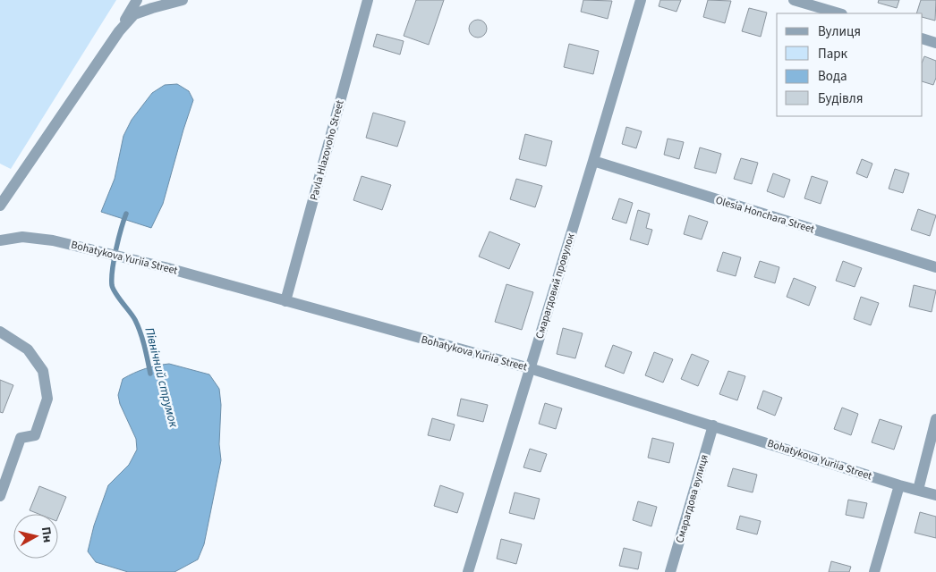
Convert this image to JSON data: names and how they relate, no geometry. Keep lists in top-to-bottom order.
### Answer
{
  "streets": {
    "street": [
      "Pavla Hlazovoho Street",
      "Olesia Honchara Street",
      "Bohatykova Yuriia Street",
      "Смарагдовий провулок",
      "Смарагдова вулиця"
    ]
  },
  "crossings": [
    ["Pavla Hlazovoho Street", "Bohatykova Yuriia Street"],
    ["Olesia Honchara Street", "Смарагдовий провулок"],
    ["Bohatykova Yuriia Street", "Смарагдовий провулок"],
    ["Bohatykova Yuriia Street", "Смарагдова вулиця"]
  ],
  "water": ["Північний струмок"],
  "legend": [
    "Вулиця",
    "Парк",
    "Вода",
    "Будівля"
  ],
  "north": "right"
}
